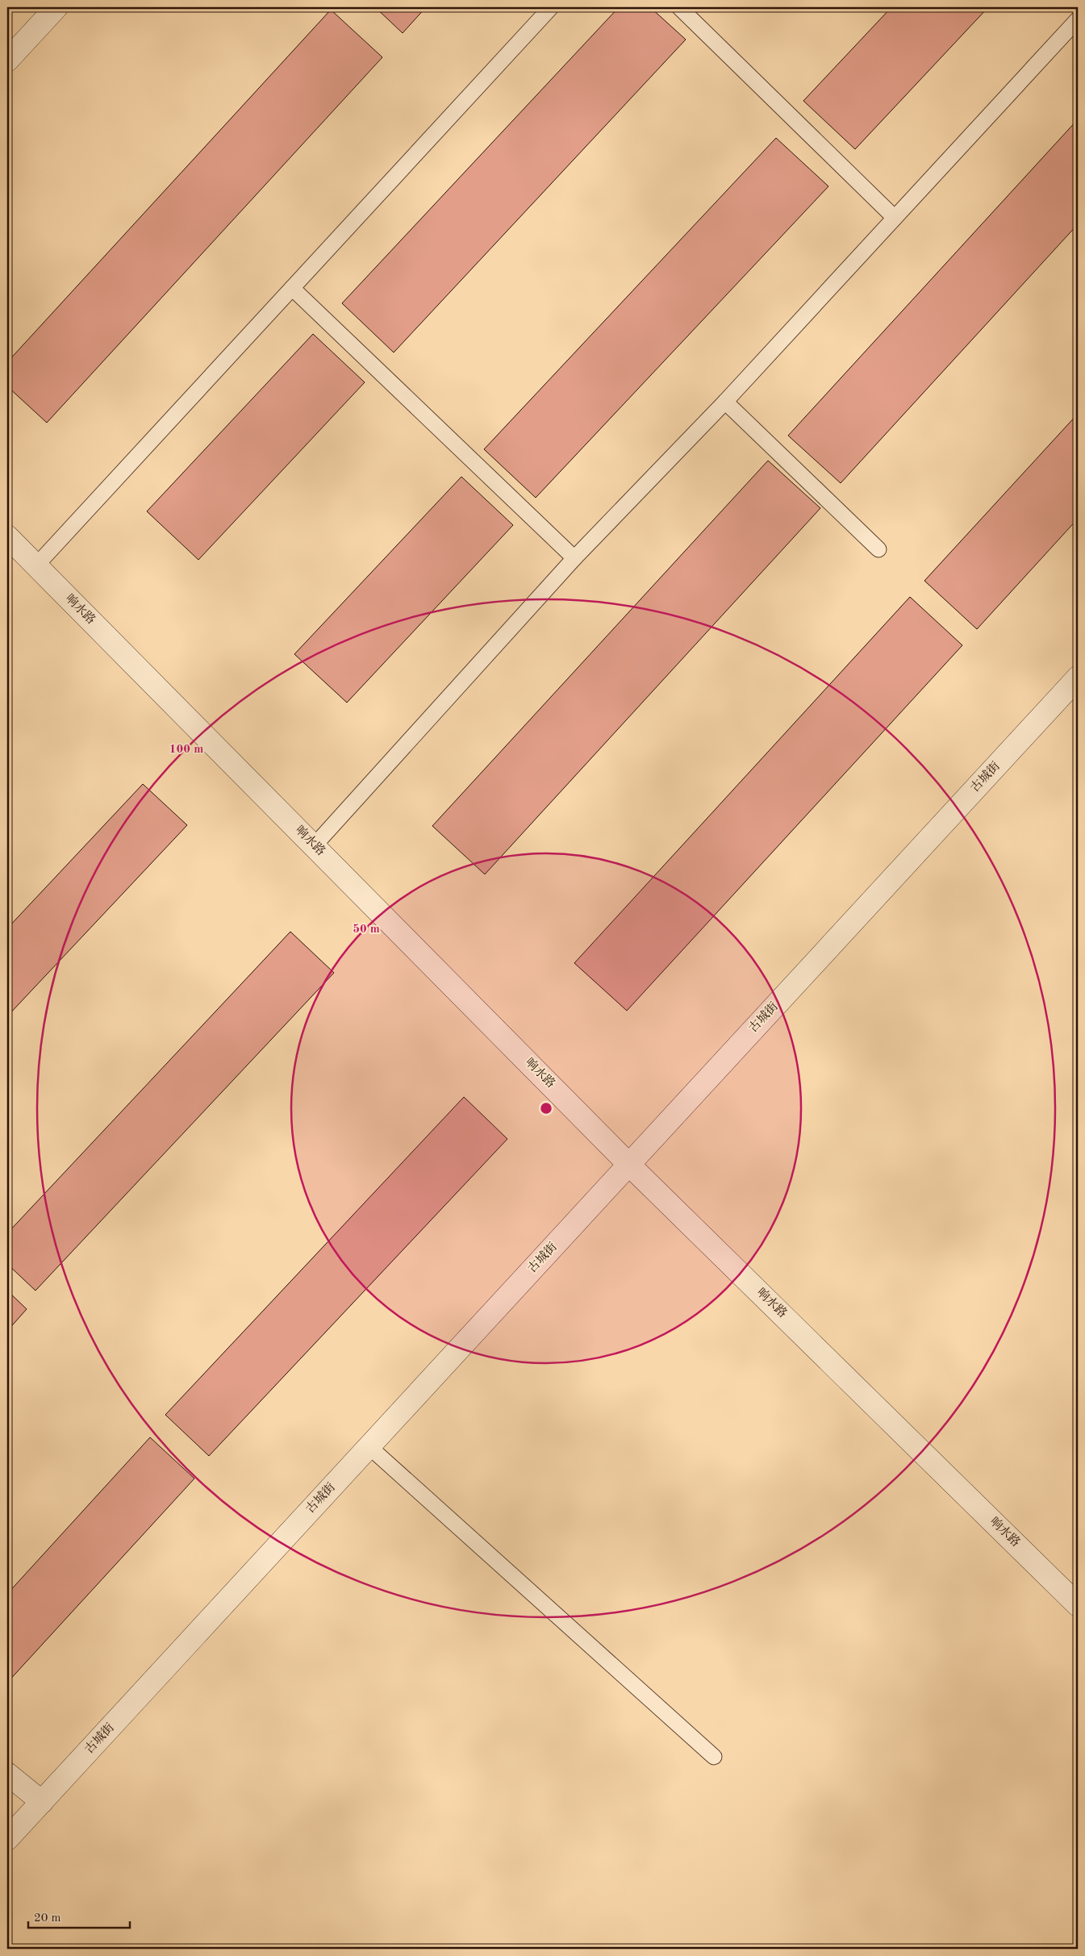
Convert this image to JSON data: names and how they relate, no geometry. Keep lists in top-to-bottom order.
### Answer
{
  "streets": {
    "street": ["响水路", "古城街"]
  },
  "crossings": [
    ["响水路", "古城街"]
  ],
  "scale_bar": "20 m",
  "rings": ["100 m", "50 m"]
}
